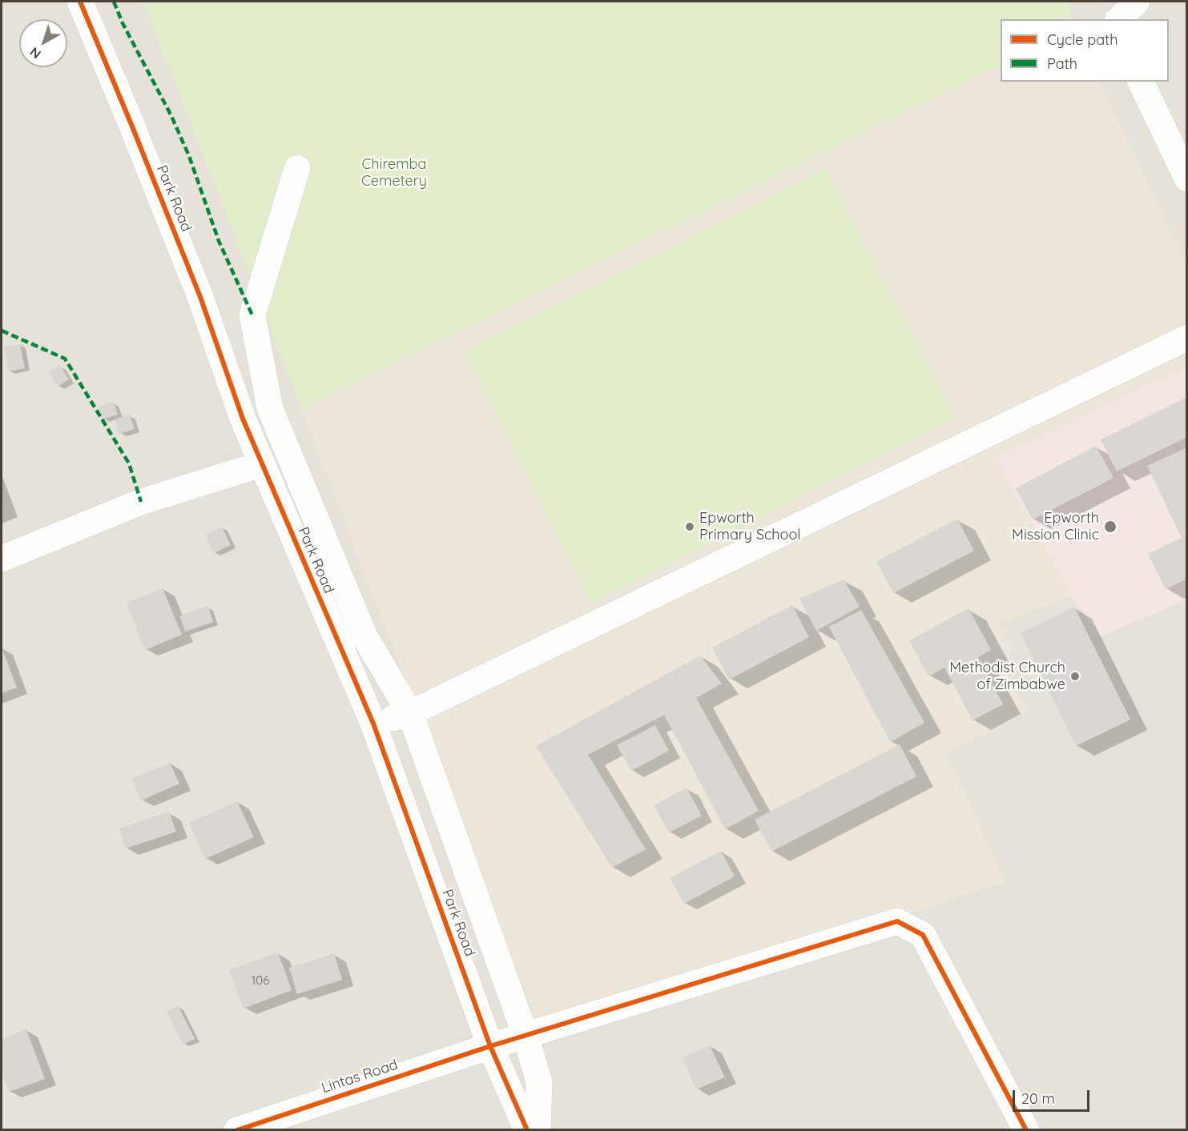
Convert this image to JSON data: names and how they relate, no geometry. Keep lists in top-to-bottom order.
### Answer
{
  "streets": {
    "street": ["Park Road", "Lintas Road"]
  },
  "crossings": [
    ["Park Road", "Lintas Road"]
  ],
  "parks": ["Chiremba Cemetery"],
  "places": ["Epworth Primary School", "Epworth Mission Clinic", "Methodist Church of Zimbabwe"],
  "house_numbers": ["106"],
  "legend": ["Cycle path", "Path"],
  "scale_bar": "20 m",
  "north": "bottom left"
}
